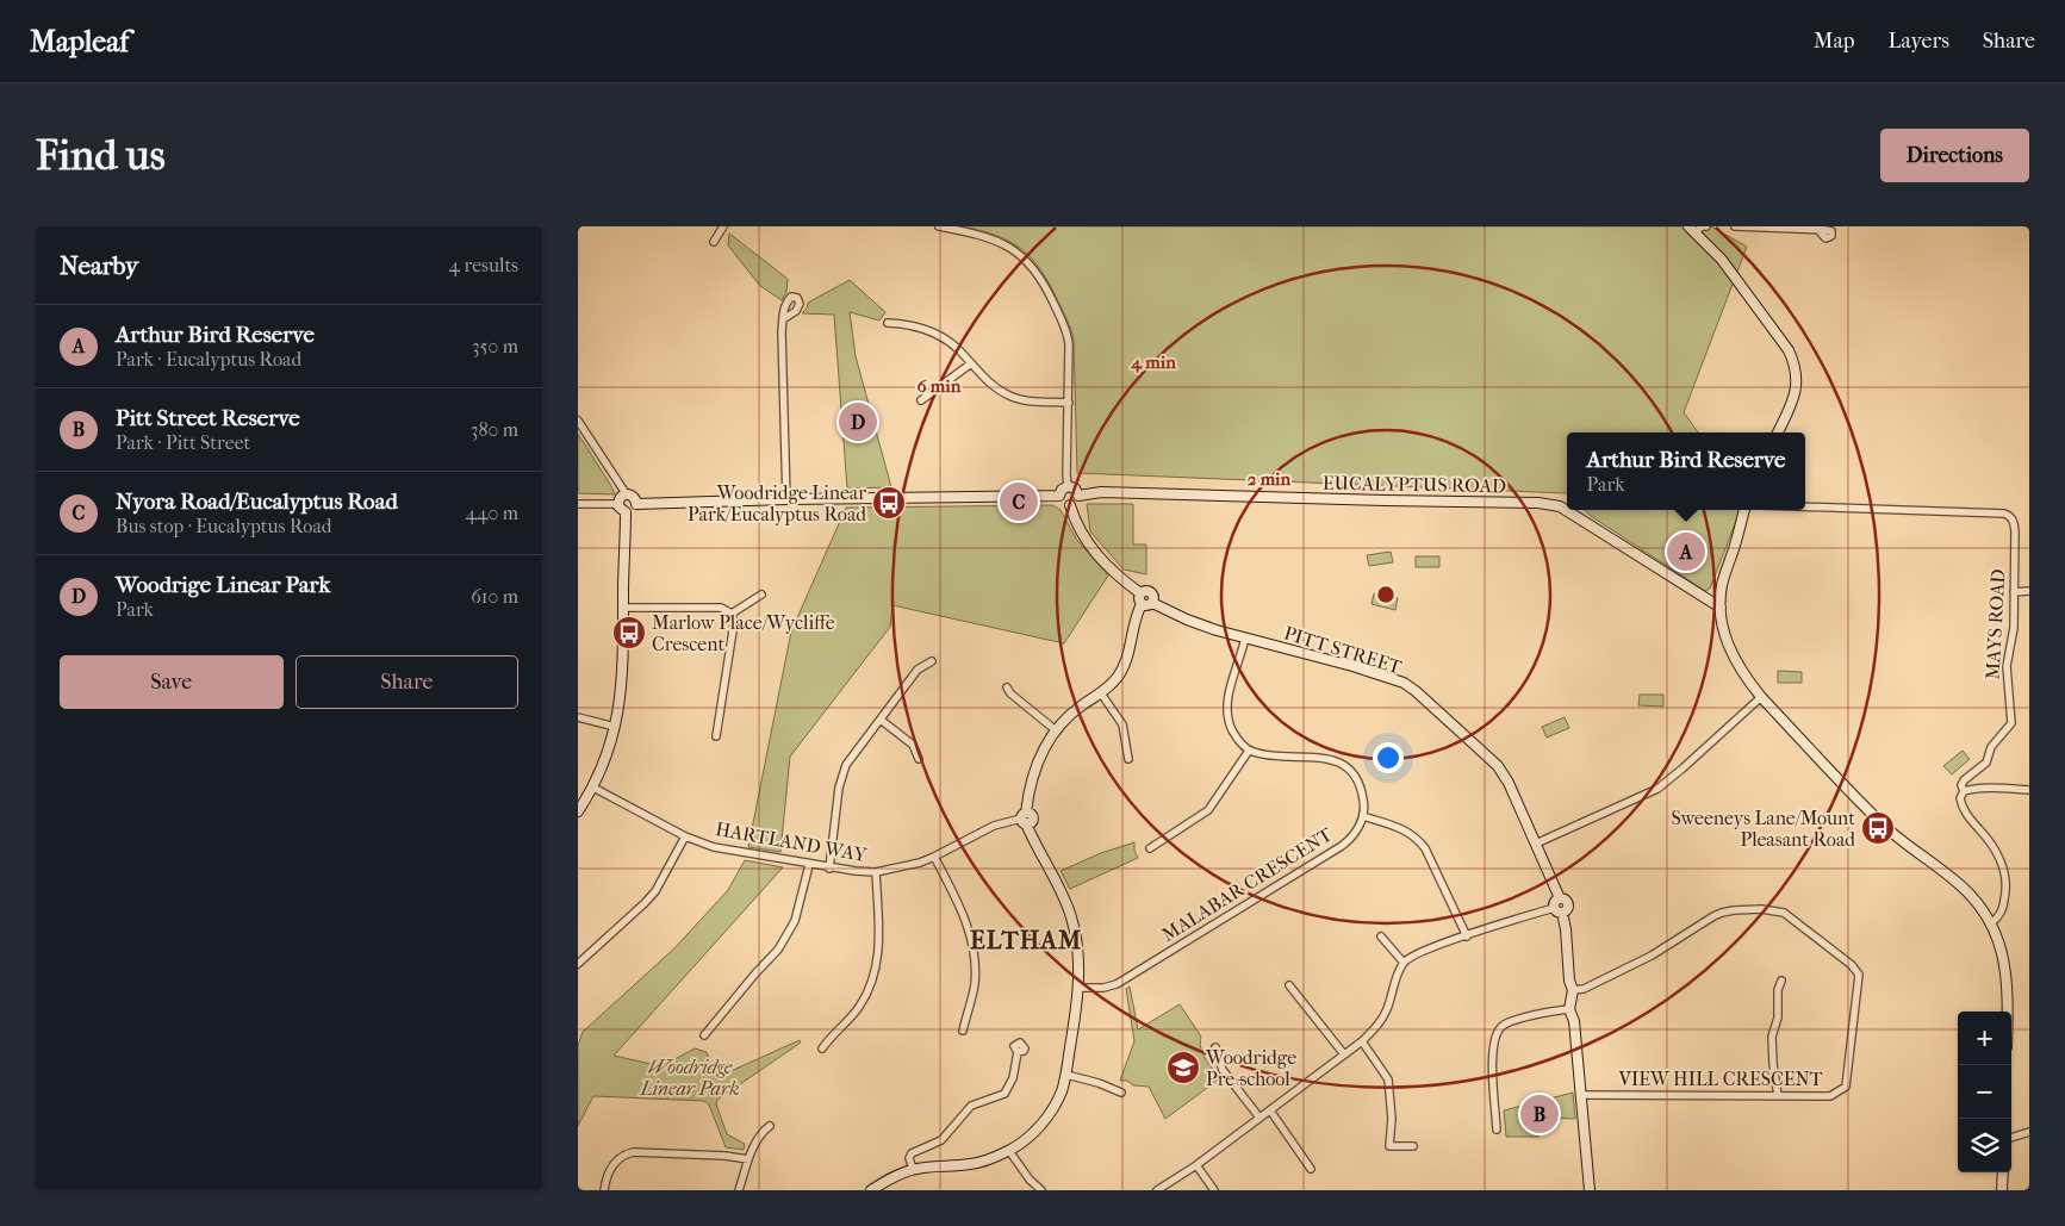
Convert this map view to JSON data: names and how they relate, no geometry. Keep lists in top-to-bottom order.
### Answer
{
  "streets": {
    "street": [
      "EUCALYPTUS ROAD",
      "MAYS ROAD",
      "PITT STREET",
      "HARTLAND WAY",
      "MALABAR CRESCENT",
      "VIEW HILL CRESCENT"
    ]
  },
  "crossings": [
    ["PITT STREET", "VIEW HILL CRESCENT"]
  ],
  "districts": ["ELTHAM"],
  "parks": ["Woodridge Linear Park"],
  "places": {
    "bus stop": ["Woodridge Linear Park/Eucalyptus Road", "Marlow Place/Wycliffe Crescent", "Sweeneys Lane/Mount Pleasant Road"],
    "school or university": ["Woodridge Pre-school"]
  },
  "page": {
    "header": "Mapleaf",
    "nav": ["Map", "Layers", "Share"],
    "buttons": [
      "Directions",
      ["Save", "Share"]
    ],
    "title": "Find us",
    "heading": ["Nearby", "4 results"],
    "list": [
      {
        "mark": "A",
        "name": "Arthur Bird Reserve",
        "note": "Park · Eucalyptus Road",
        "value": "350 m"
      },
      {
        "mark": "B",
        "name": "Pitt Street Reserve",
        "note": "Park · Pitt Street",
        "value": "380 m"
      },
      {
        "mark": "C",
        "name": "Nyora Road/Eucalyptus Road",
        "note": "Bus stop · Eucalyptus Road",
        "value": "440 m"
      },
      {
        "mark": "D",
        "name": "Woodrige Linear Park",
        "note": "Park",
        "value": "610 m"
      }
    ],
    "pins": [
      "D",
      "C",
      "A",
      "B"
    ],
    "popup": ["Arthur Bird Reserve", "Park"],
    "map_buttons": ["+", "−"]
  },
  "rings": ["4 min", "6 min", "2 min"]
}
